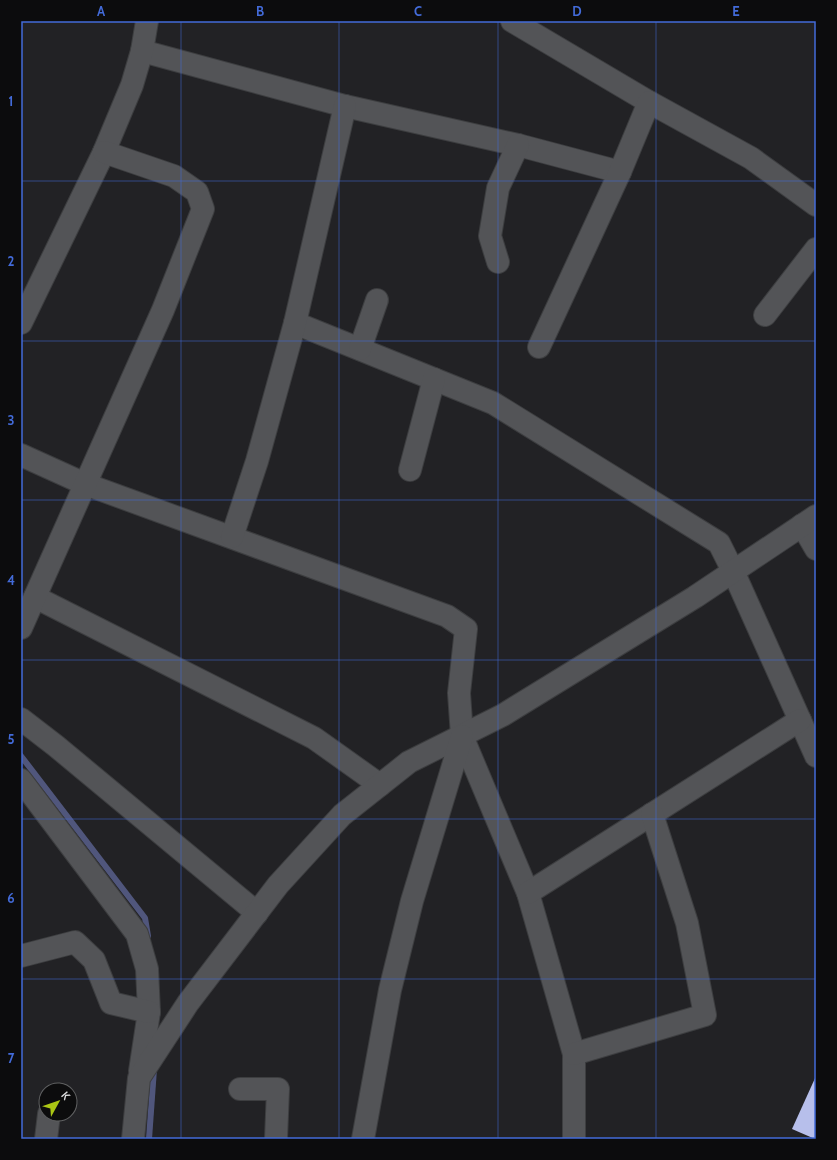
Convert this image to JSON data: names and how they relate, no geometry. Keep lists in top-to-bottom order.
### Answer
{
  "north": "top right",
  "grid": {
    "columns": [
      "A",
      "B",
      "C",
      "D",
      "E"
    ],
    "rows": [
      "1",
      "2",
      "3",
      "4",
      "5",
      "6",
      "7"
    ]
  }
}
